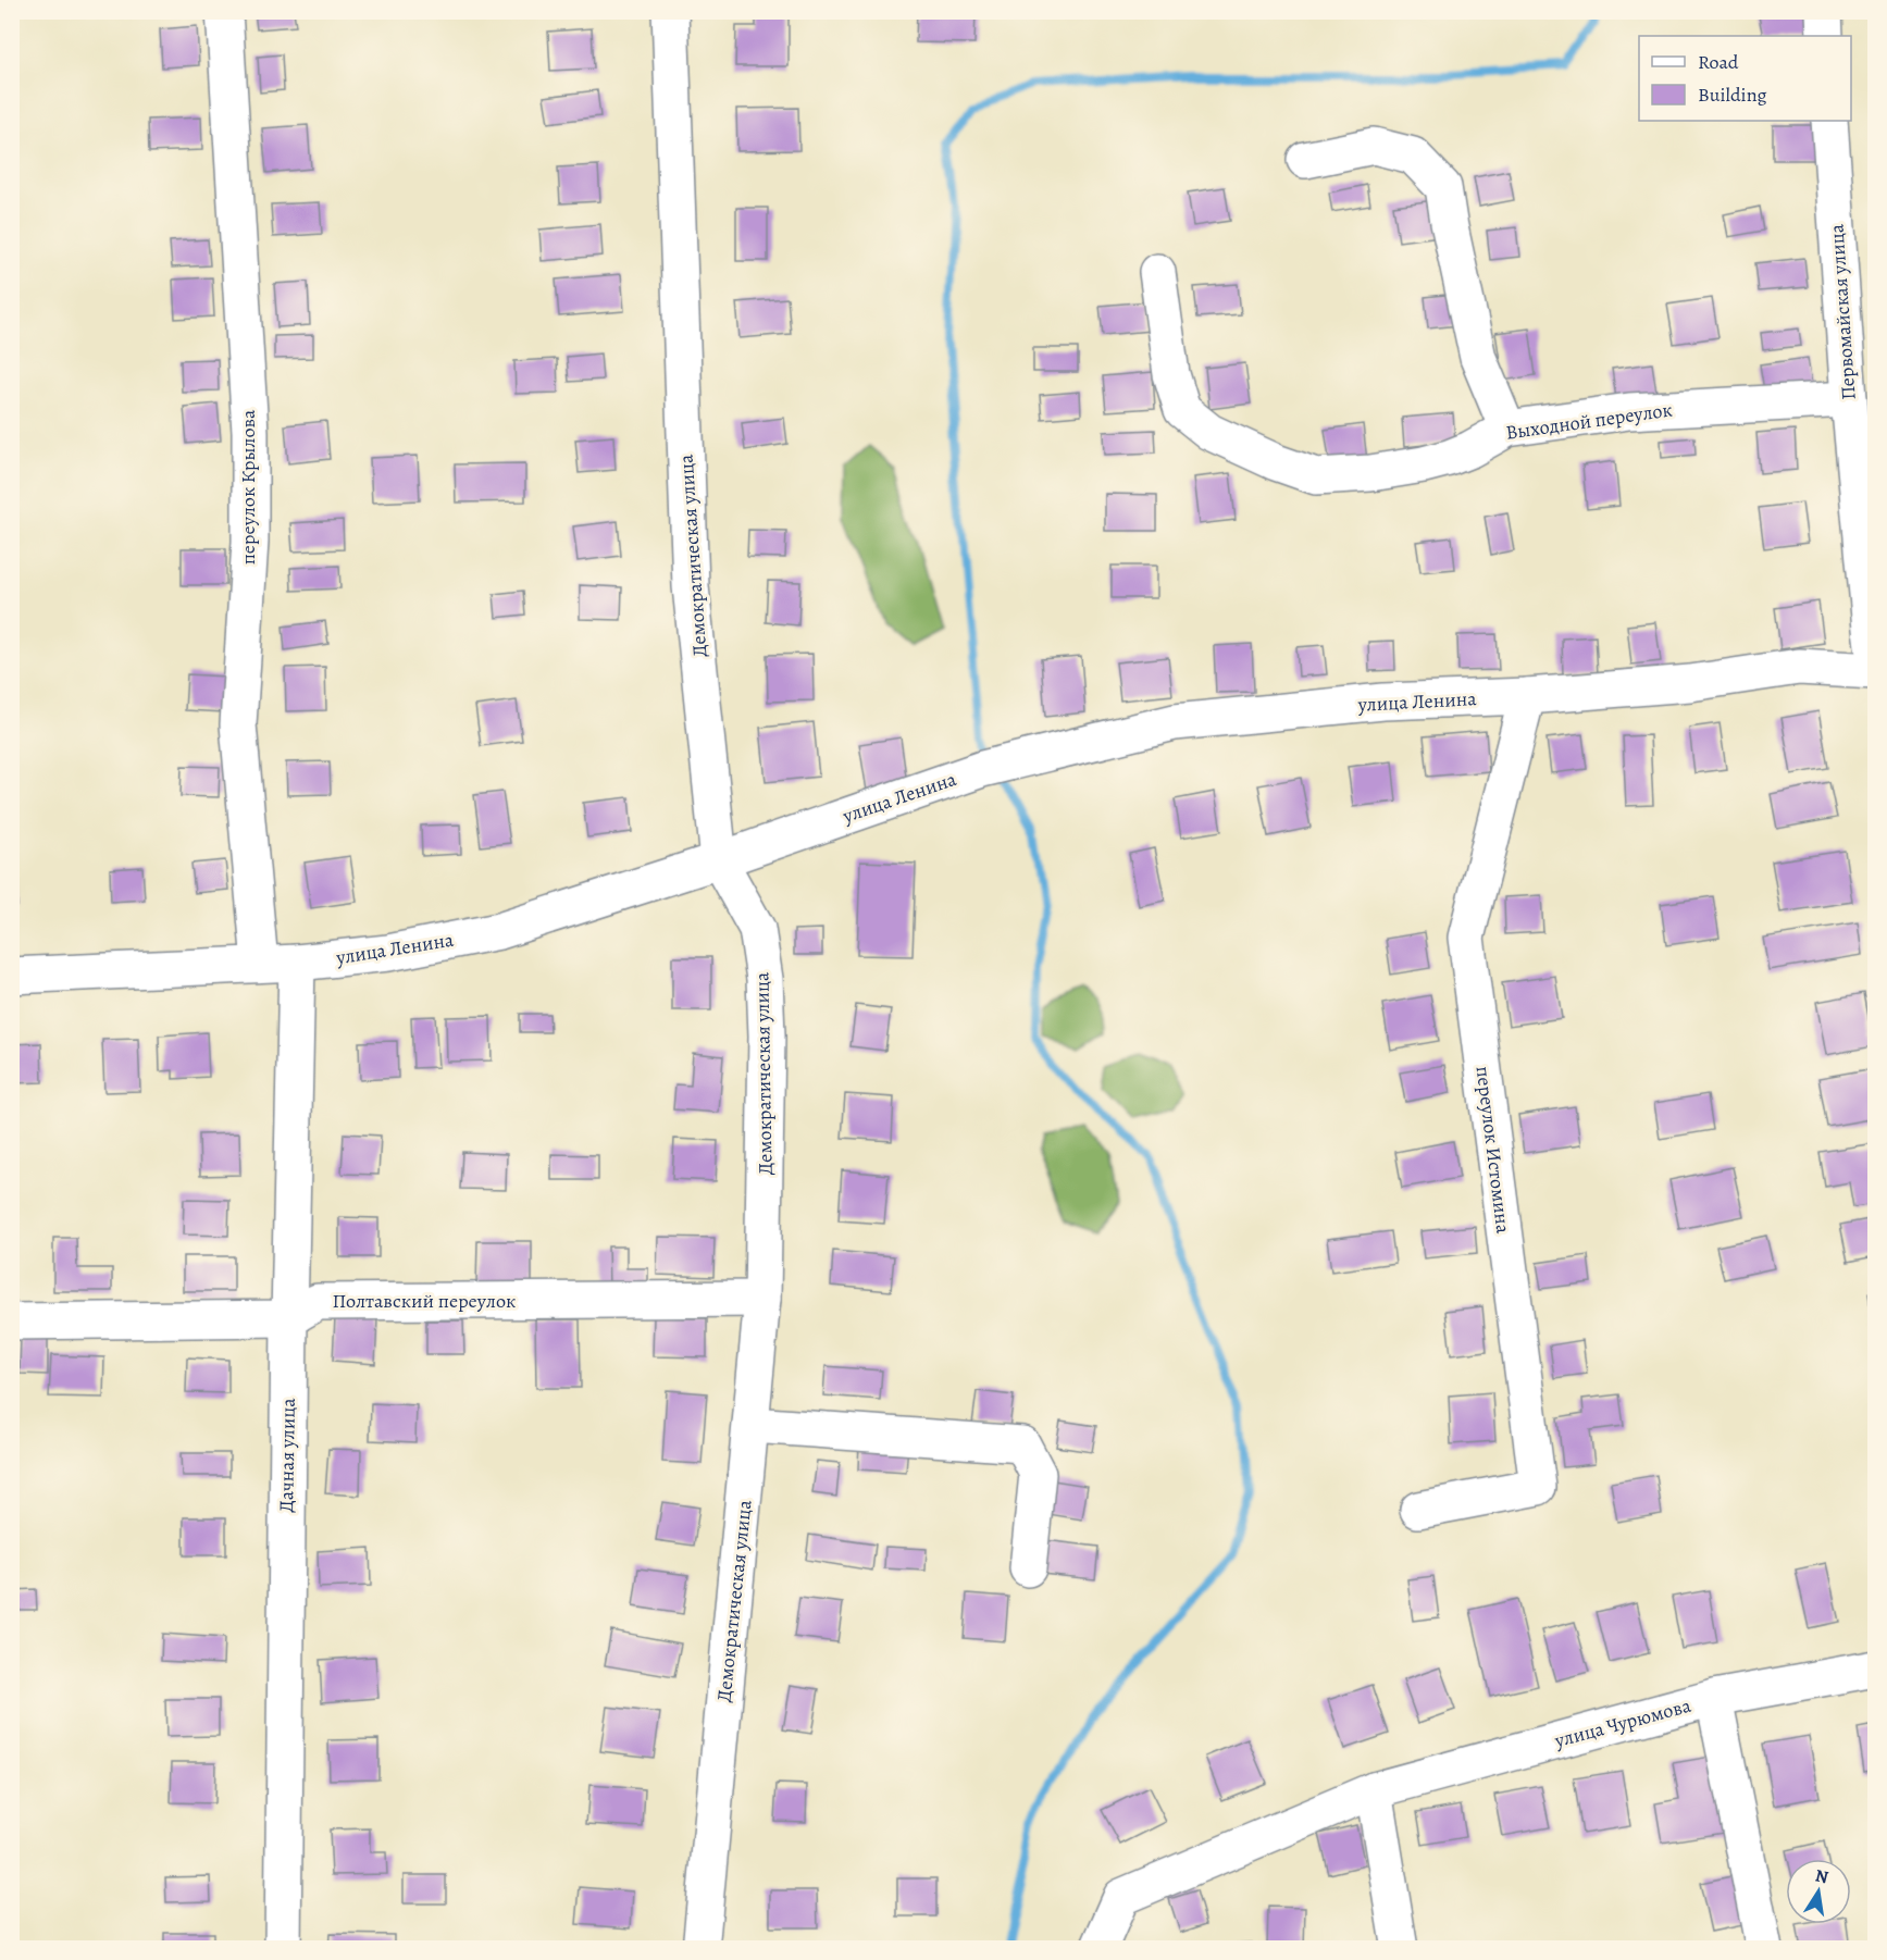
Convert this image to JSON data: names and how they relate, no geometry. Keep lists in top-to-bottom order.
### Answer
{
  "streets": {
    "street": [
      "Первомайская улица",
      "Выходной переулок",
      "переулок Крылова",
      "Демократическая улица",
      "улица Ленина",
      "переулок Истомина",
      "Полтавский переулок",
      "Дачная улица",
      "улица Чурюмова"
    ]
  },
  "crossings": [
    ["Первомайская улица", "Выходной переулок"],
    ["Первомайская улица", "улица Ленина"],
    ["переулок Крылова", "улица Ленина"],
    ["Демократическая улица", "улица Ленина"],
    ["Демократическая улица", "Полтавский переулок"],
    ["улица Ленина", "переулок Истомина"],
    ["улица Ленина", "Дачная улица"],
    ["Полтавский переулок", "Дачная улица"]
  ],
  "legend": ["Road", "Building"],
  "north": "top"
}
